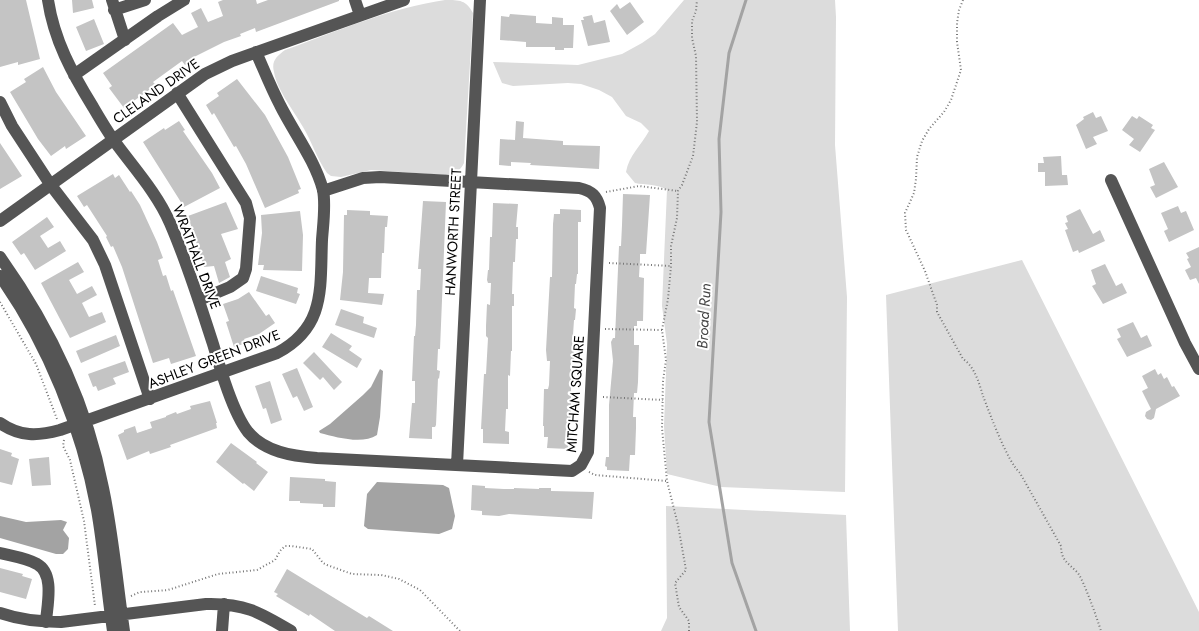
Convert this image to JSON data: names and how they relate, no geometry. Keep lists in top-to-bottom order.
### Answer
{
  "streets": {
    "street": [
      "CLELAND DRIVE",
      "HANWORTH STREET",
      "WRATHALL DRIVE",
      "ASHLEY GREEN DRIVE",
      "MITCHAM SQUARE"
    ]
  },
  "crossings": [
    ["CLELAND DRIVE", "WRATHALL DRIVE"],
    ["CLELAND DRIVE", "ASHLEY GREEN DRIVE"],
    ["HANWORTH STREET", "MITCHAM SQUARE"],
    ["WRATHALL DRIVE", "ASHLEY GREEN DRIVE"],
    ["WRATHALL DRIVE", "MITCHAM SQUARE"],
    ["ASHLEY GREEN DRIVE", "MITCHAM SQUARE"]
  ],
  "water": ["Broad Run"]
}
